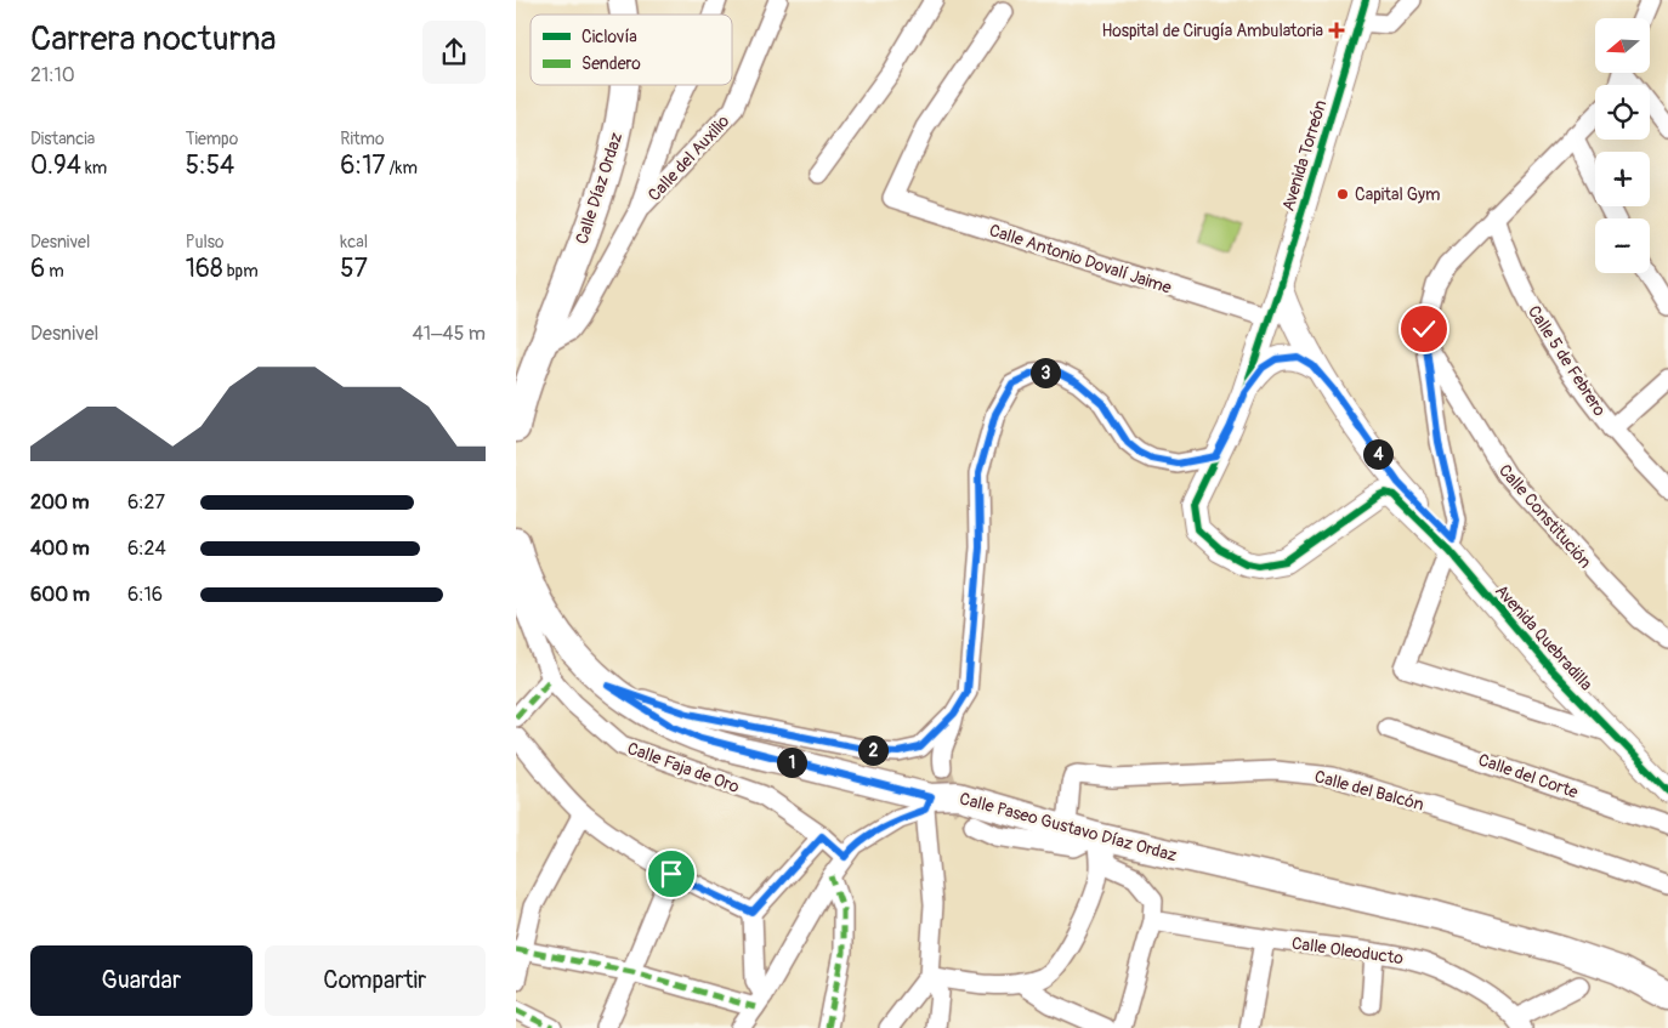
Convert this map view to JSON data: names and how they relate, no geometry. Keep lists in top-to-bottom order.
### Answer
{
  "streets": {
    "main road": ["Calle Díaz Ordaz", "Calle Paseo Gustavo Díaz Ordaz"],
    "street": [
      "Avenida Torreón",
      "Calle del Auxilio",
      "Calle Antonio Dovalí Jaime",
      "Calle 5 de Febrero",
      "Calle Constitución",
      "Avenida Quebradilla",
      "Calle Faja de Oro",
      "Calle del Corte",
      "Calle del Balcón",
      "Calle Oleoducto"
    ]
  },
  "crossings": [
    ["Avenida Torreón", "Calle Antonio Dovalí Jaime"],
    ["Avenida Torreón", "Avenida Quebradilla"],
    ["Calle del Balcón", "Calle Paseo Gustavo Díaz Ordaz"]
  ],
  "places": {
    "health": ["Hospital de Cirugía Ambulatoria"],
    "other": ["Capital Gym"]
  },
  "legend": ["Ciclovía", "Sendero"],
  "north": "left",
  "page": {
    "heading": ["Carrera nocturna", "21:10"],
    "map_buttons": ["+", "−"],
    "stats": [
      ["Distancia", "0.94 km"],
      ["Tiempo", "5:54"],
      ["Ritmo", "6:17 /km"],
      ["Desnivel", "6 m"],
      ["Pulso", "168 bpm"],
      ["kcal", "57"]
    ],
    "chart": ["Desnivel", "41–45 m"],
    "pins": [
      "3",
      "4",
      "2",
      "1"
    ],
    "list": [
      {
        "name": "200 m",
        "note": "6:27"
      },
      {
        "name": "400 m",
        "note": "6:24"
      },
      {
        "name": "600 m",
        "note": "6:16"
      }
    ],
    "buttons": ["Guardar", "Compartir"]
  }
}
